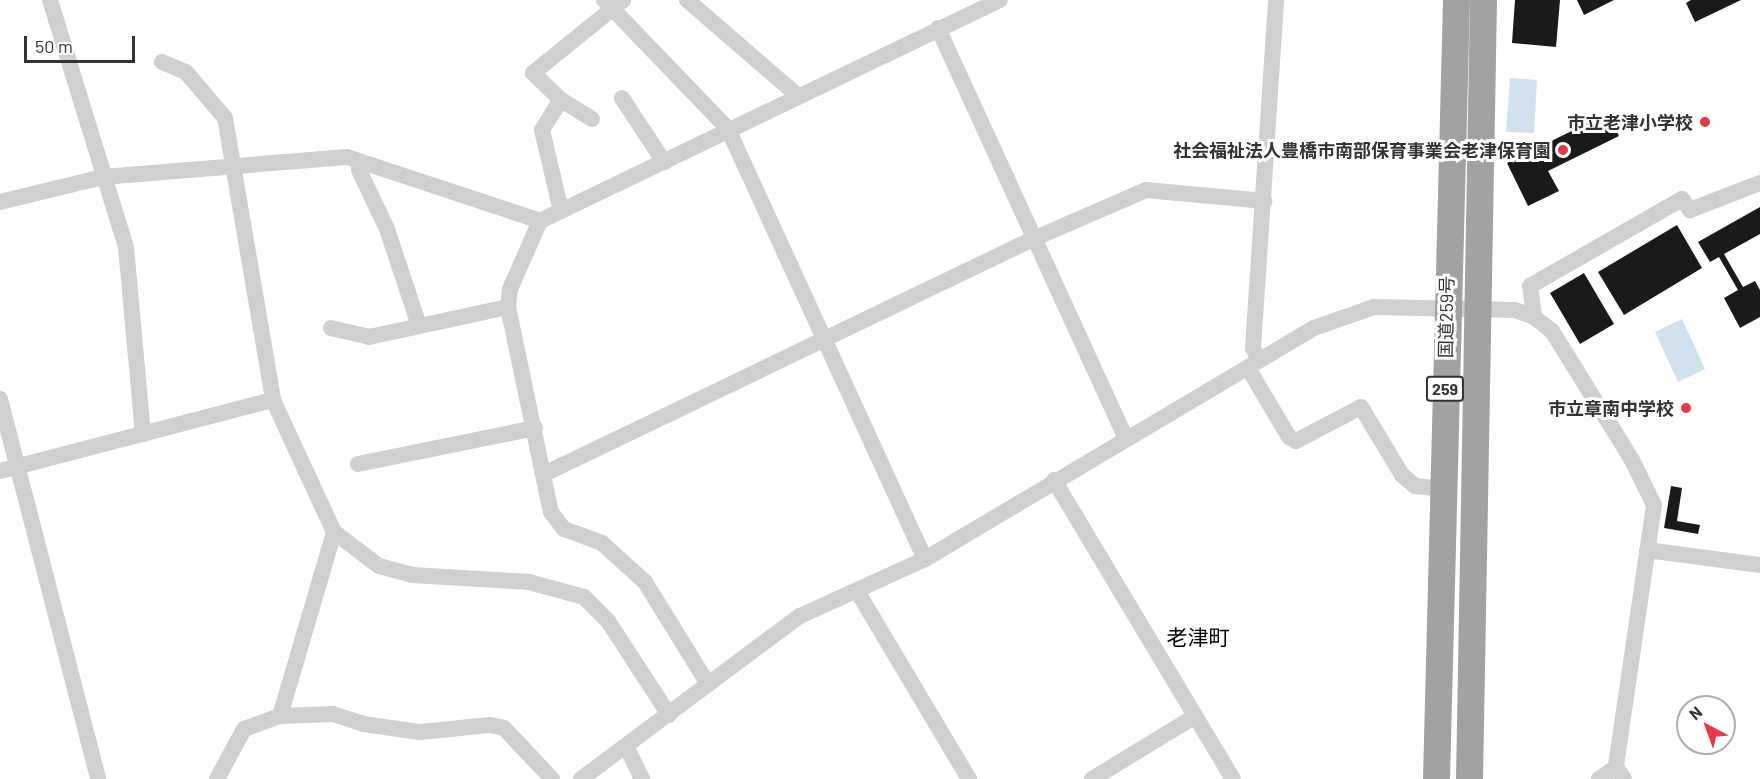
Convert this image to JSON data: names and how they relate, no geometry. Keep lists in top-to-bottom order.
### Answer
{
  "streets": {
    "highway": ["国道259号", "259"]
  },
  "districts": ["老津町"],
  "places": ["市立老津小学校", "社会福祉法人豊橋市南部保育事業会老津保育園", "市立章南中学校"],
  "scale_bar": "50 m",
  "north": "top left"
}
